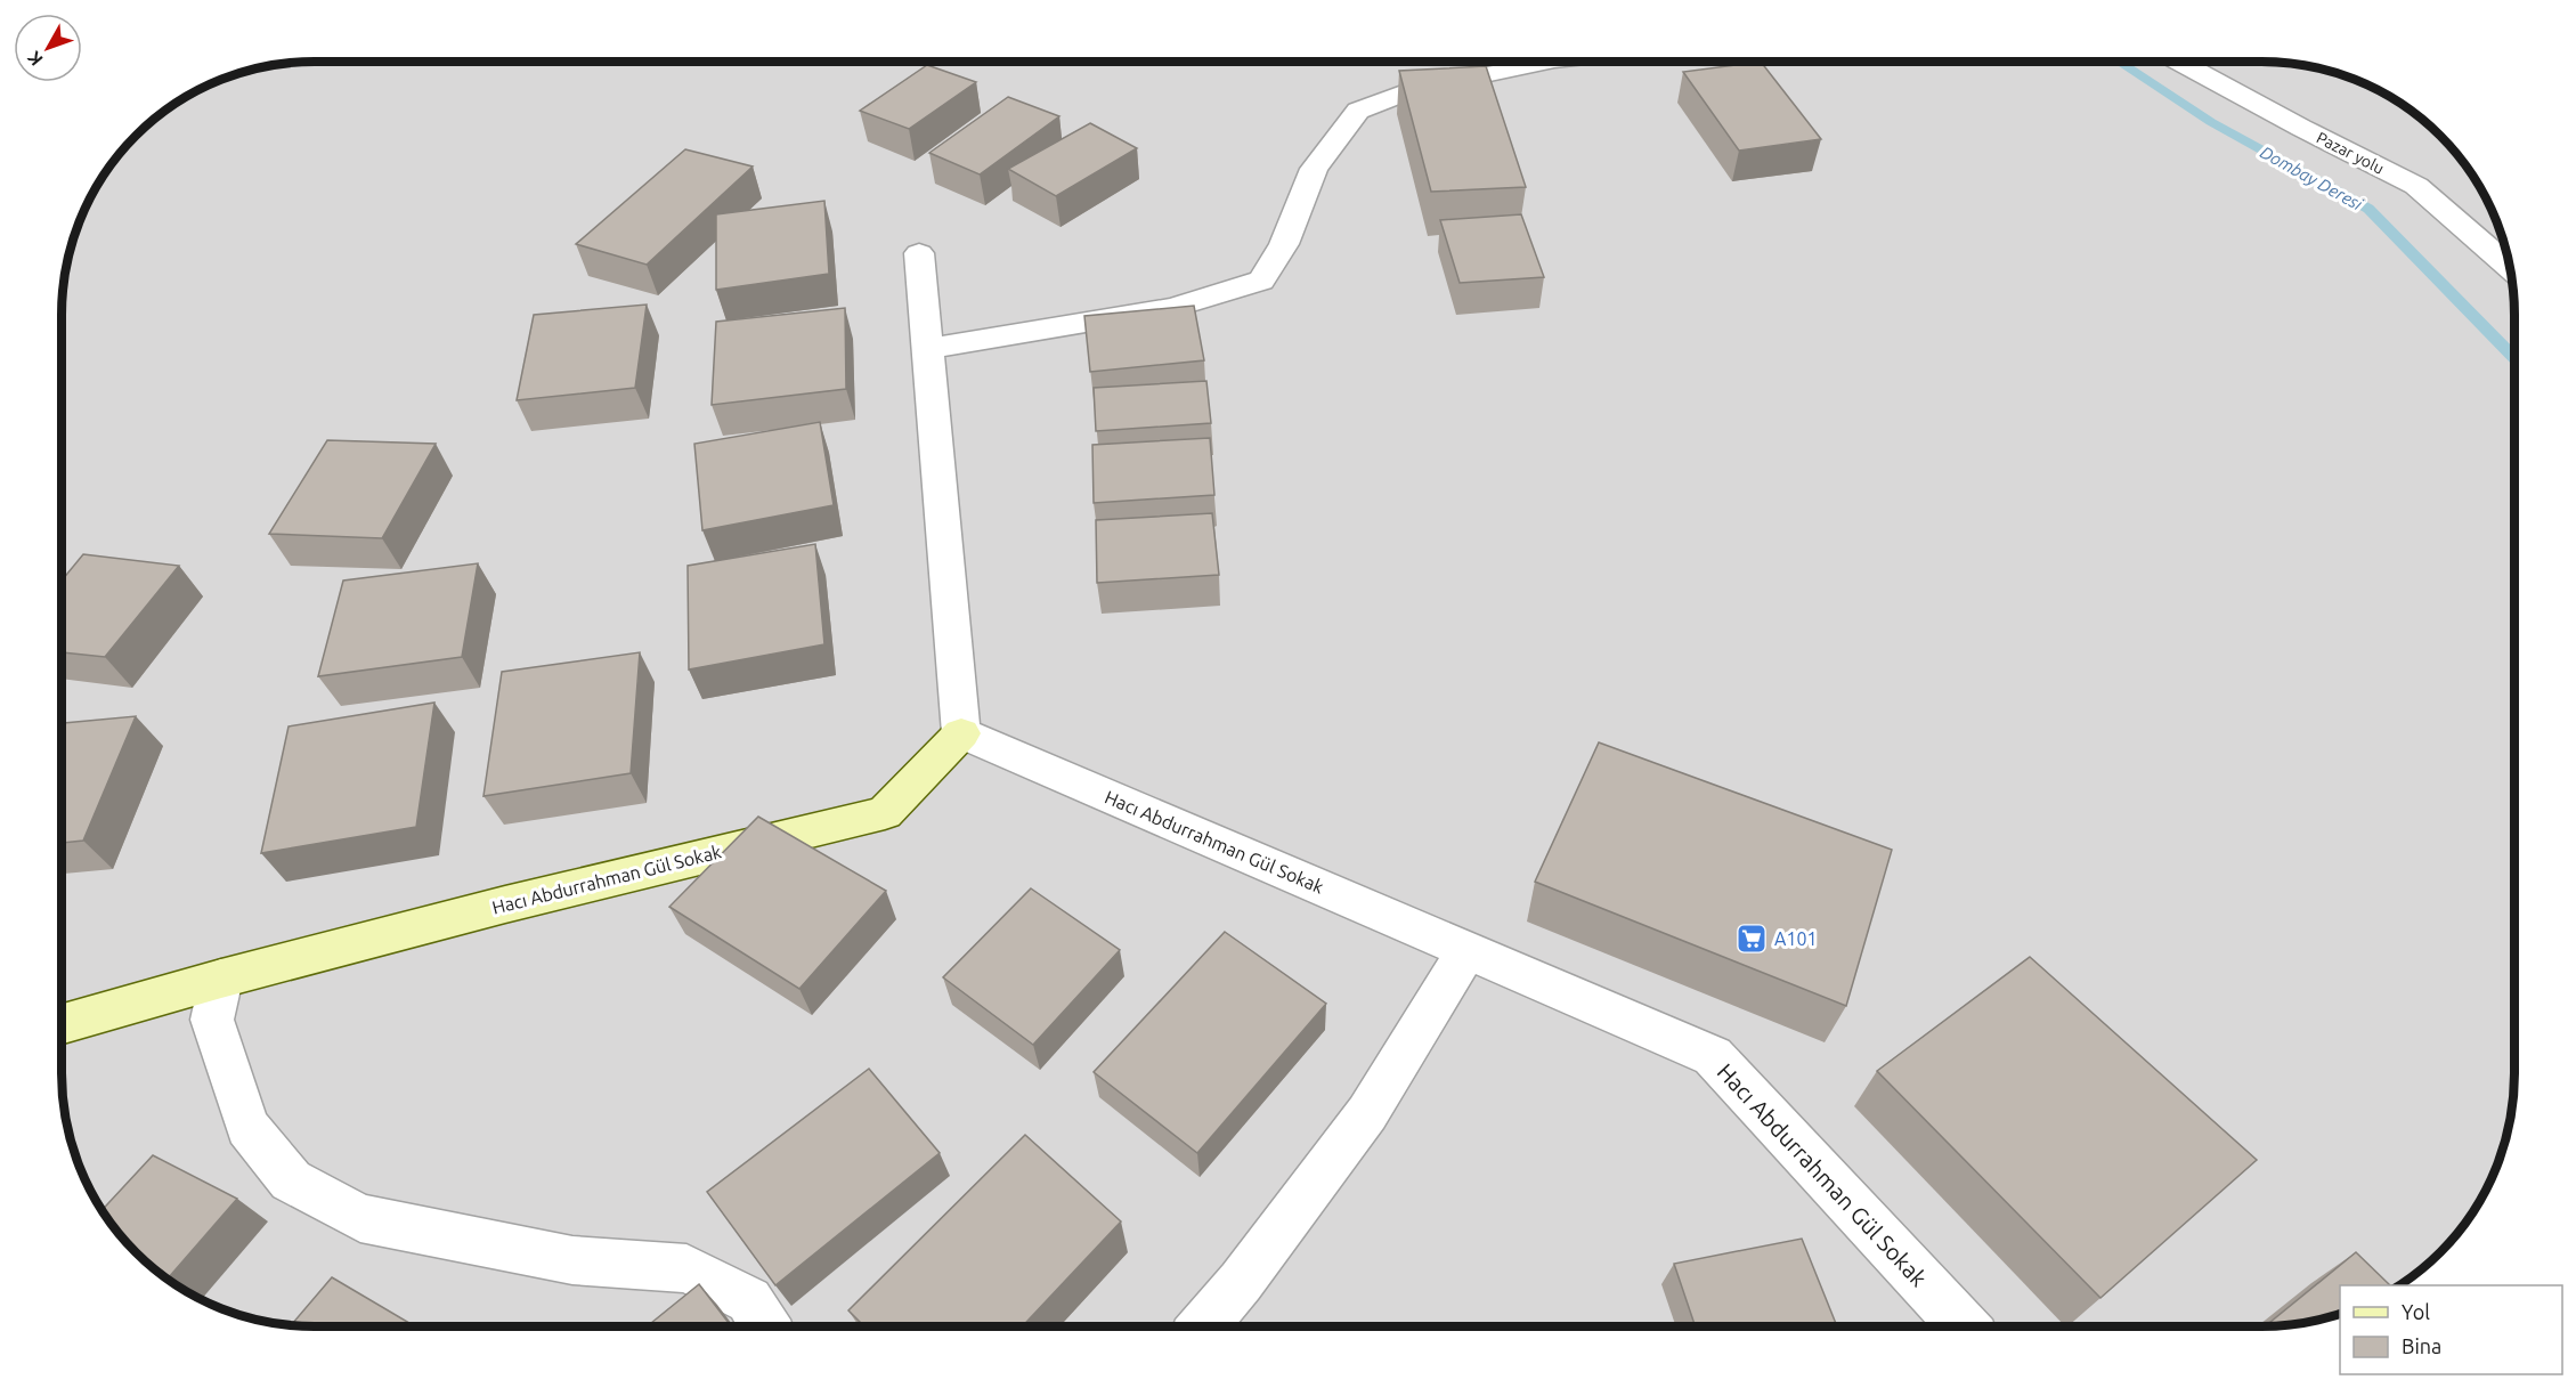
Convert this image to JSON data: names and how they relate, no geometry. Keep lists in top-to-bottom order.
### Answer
{
  "streets": {
    "street": ["Pazar yolu", "Hacı Abdurrahman Gül Sokak"]
  },
  "water": ["Dombay Deresi"],
  "places": {
    "supermarket": ["A101"]
  },
  "legend": ["Yol", "Bina"],
  "north": "bottom left"
}
